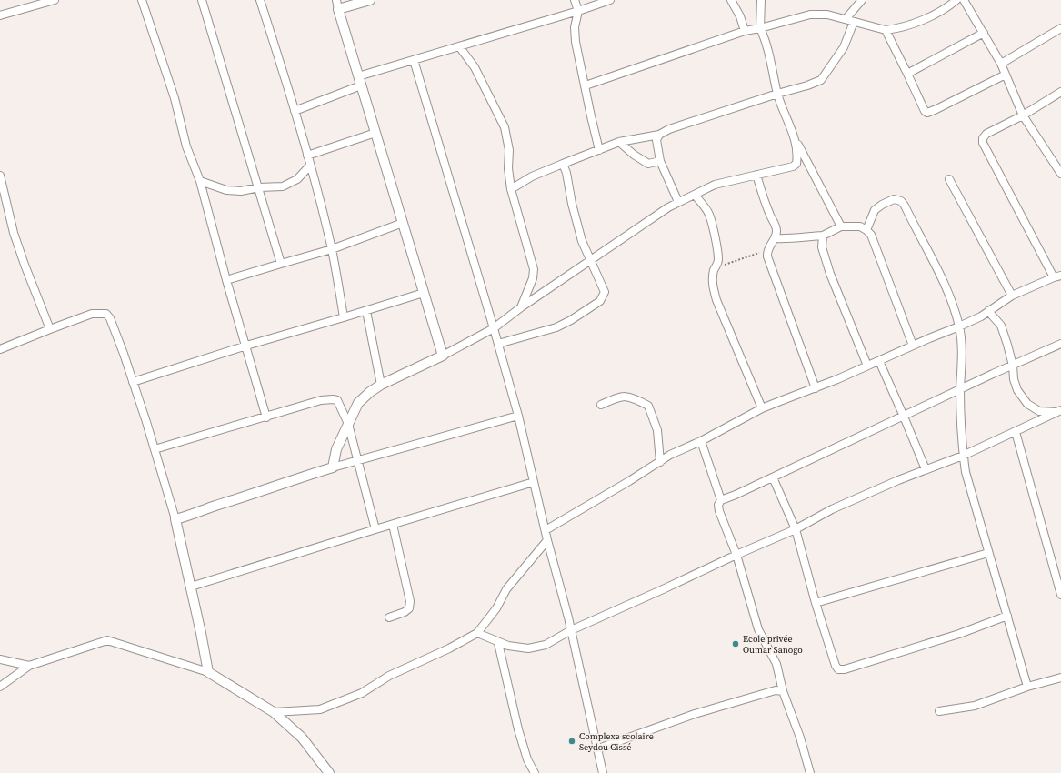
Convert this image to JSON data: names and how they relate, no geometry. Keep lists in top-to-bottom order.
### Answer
{
  "places": ["Ecole privée Oumar Sanogo", "Complexe scolaire Seydou Cissé"]
}
